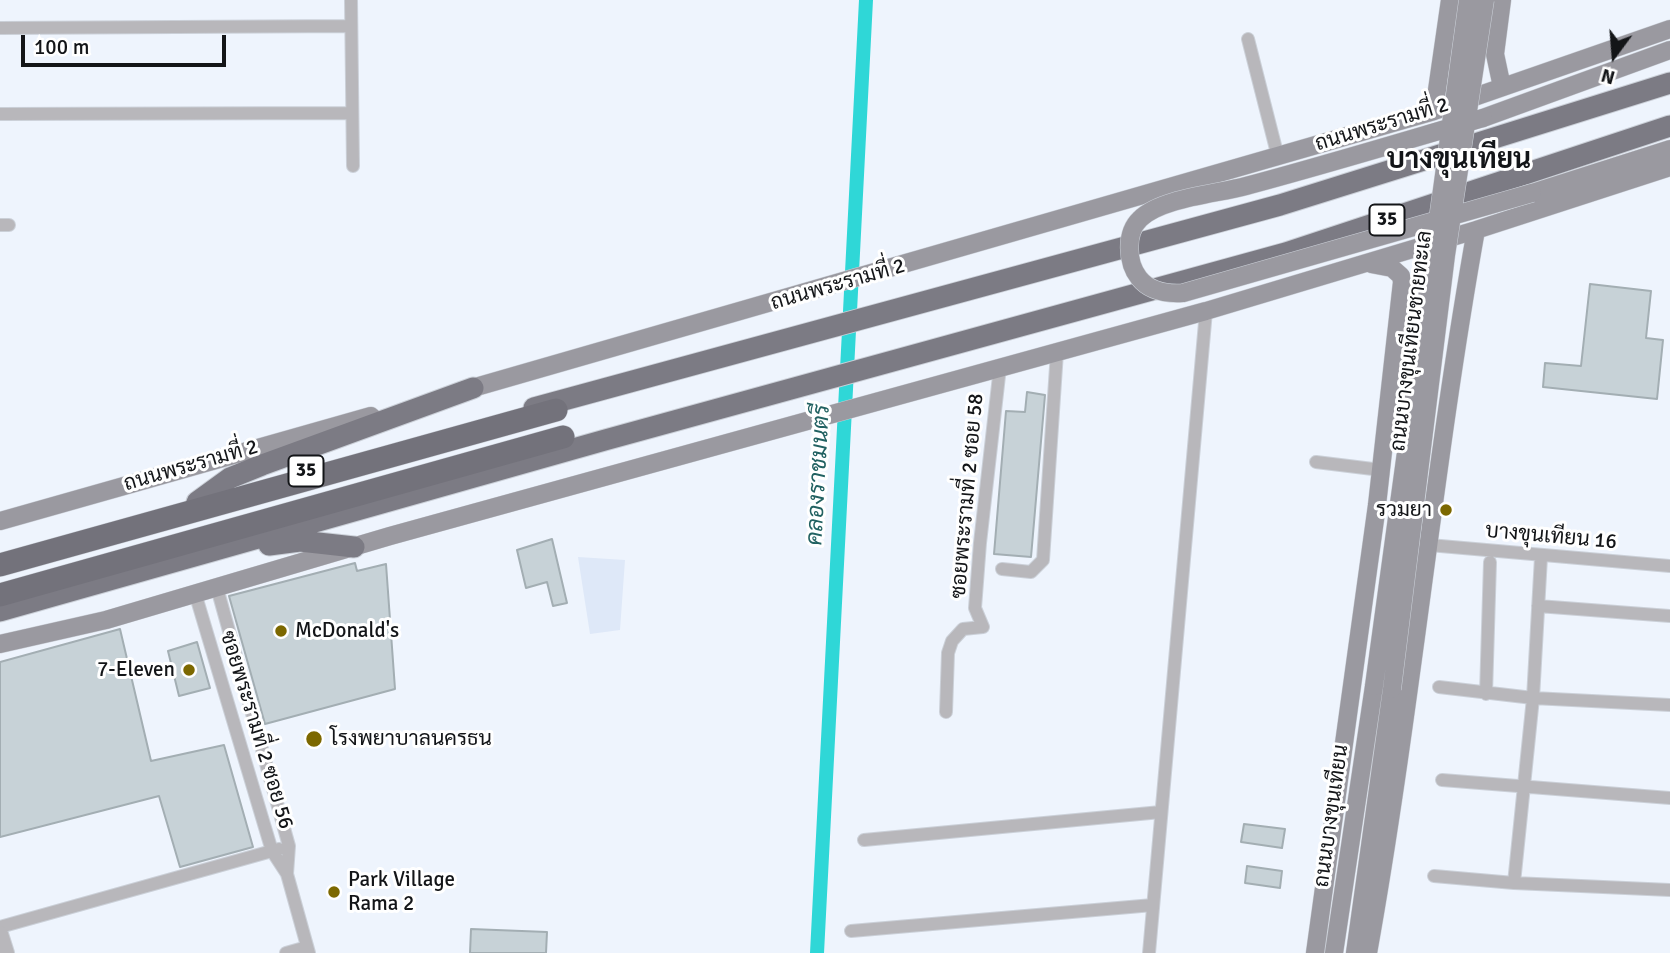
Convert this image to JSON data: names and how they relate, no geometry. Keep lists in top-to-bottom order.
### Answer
{
  "streets": {
    "highway": ["ถนนพระรามที่ 2", "35"],
    "main road": ["ถนนบางขุนเทียนชายทะเล", "ถนนบางขุนเทียน"],
    "street": ["ซอยพระรามที่ 2 ซอย 58", "บางขุนเทียน 16", "ซอยพระรามที่ 2 ซอย 56"]
  },
  "crossings": [
    ["35", "ซอยพระรามที่ 2 ซอย 58"],
    ["35", "ซอยพระรามที่ 2 ซอย 56"],
    ["ถนนบางขุนเทียนชายทะเล", "ถนนบางขุนเทียน"]
  ],
  "districts": ["บางขุนเทียน"],
  "water": ["คลองราชมนตรี"],
  "places": [
    "รวมยา",
    "McDonald's",
    "7-Eleven",
    "โรงพยาบาลนครธน",
    "Park Village Rama 2"
  ],
  "scale_bar": "100 m",
  "north": "bottom"
}
